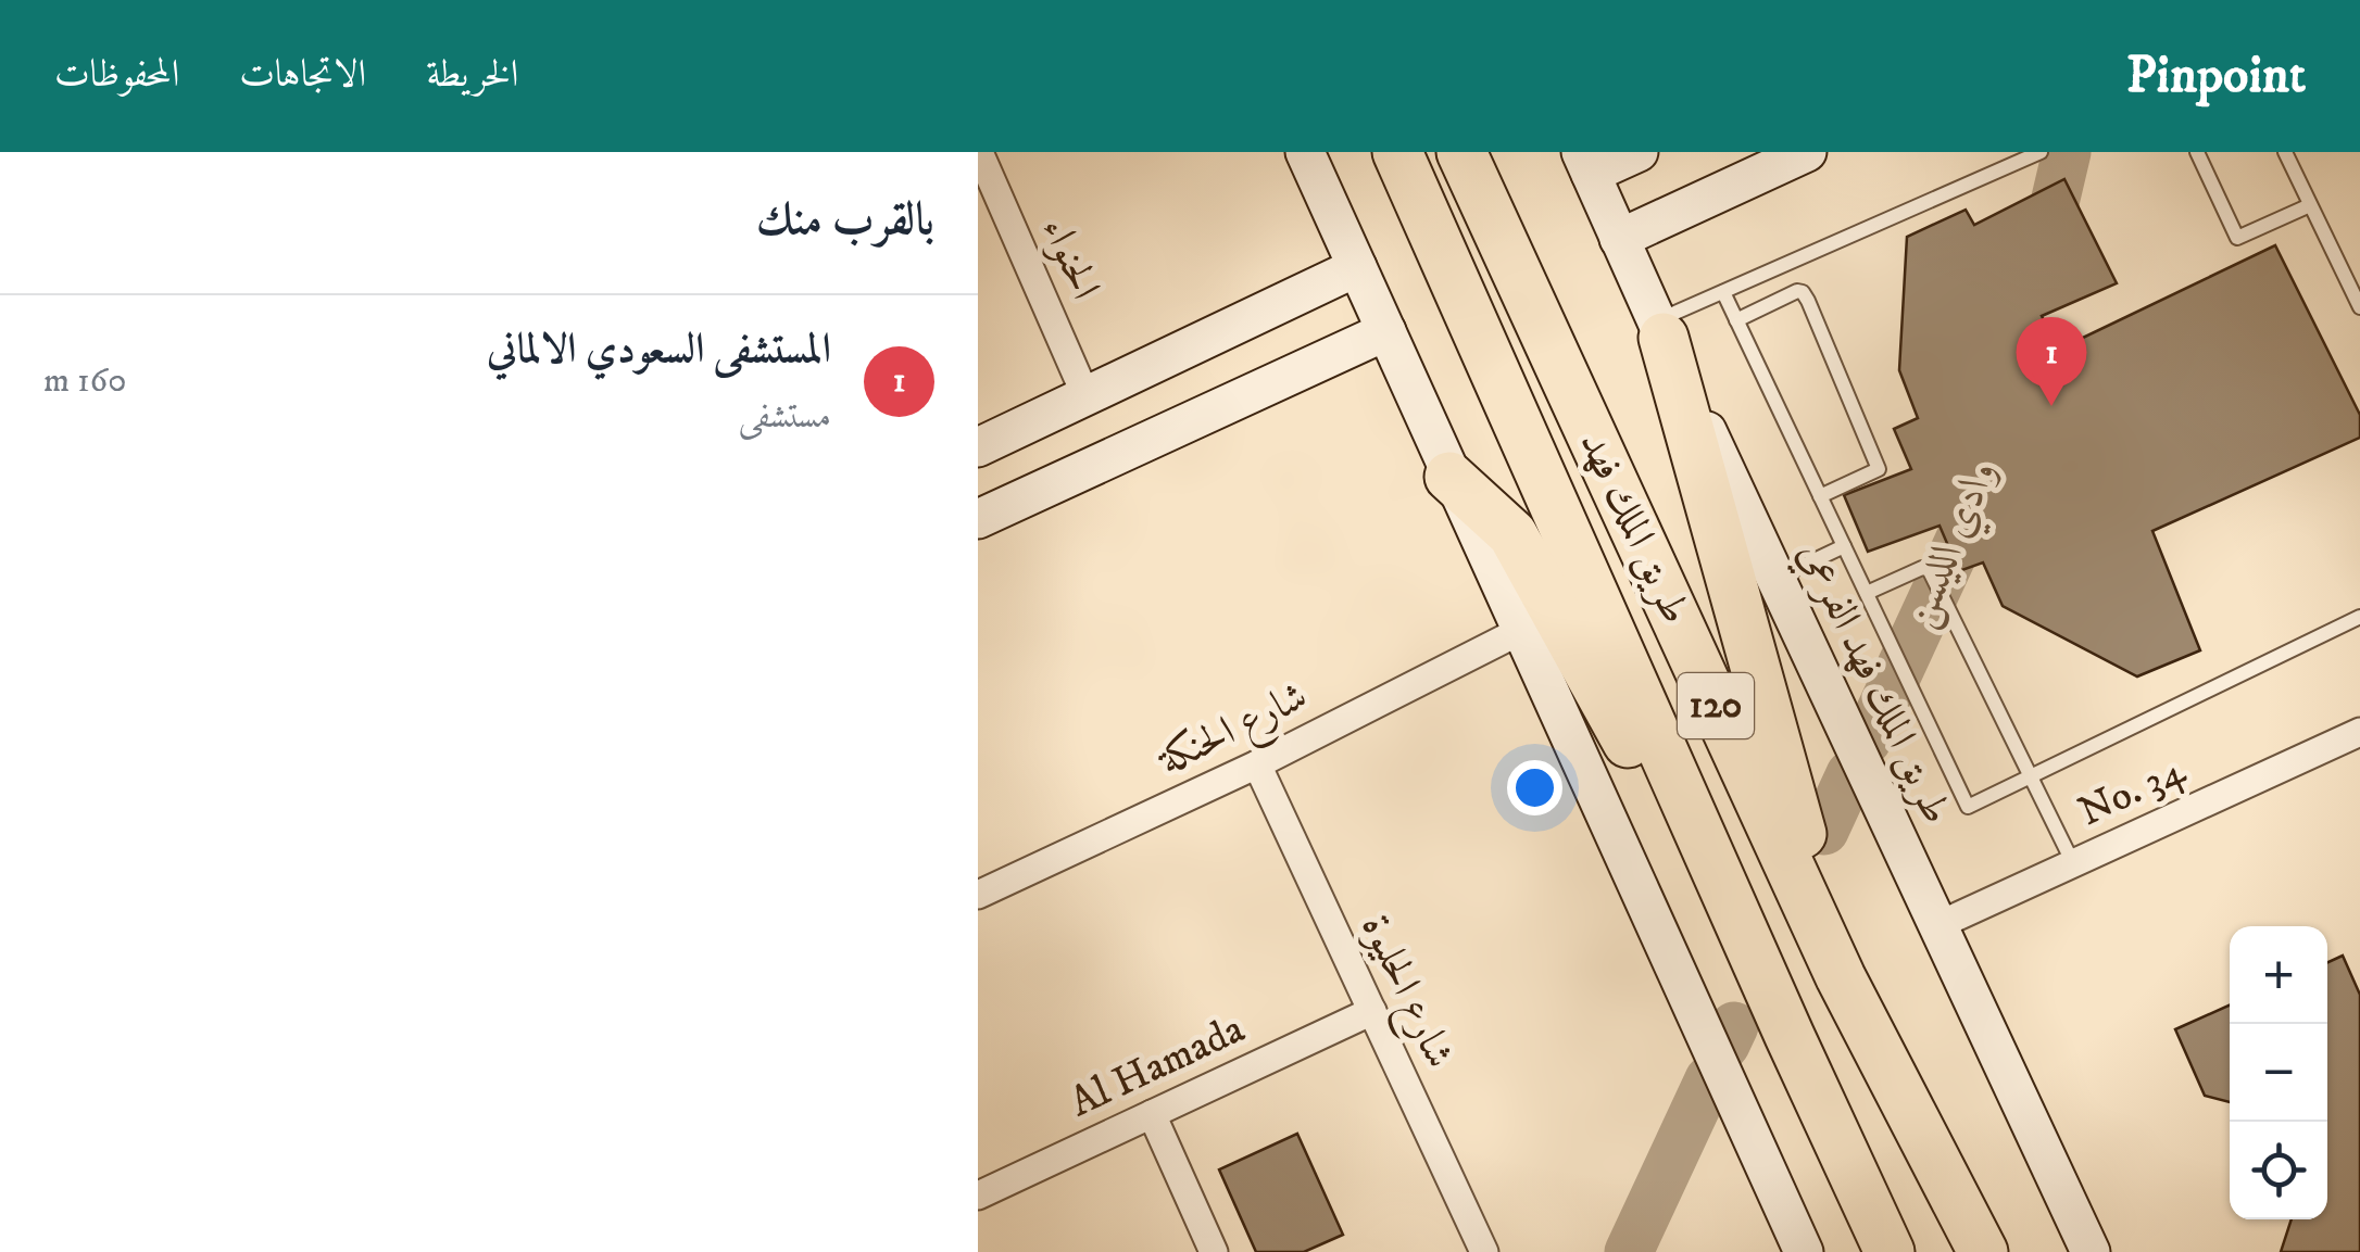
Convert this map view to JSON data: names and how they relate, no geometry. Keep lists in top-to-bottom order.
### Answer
{
  "streets": {
    "highway": ["طريق الملك فهد", "120"],
    "main road": ["طريق الملك فهد الفرعي"],
    "street": [
      "الحنواء",
      "شارع الحنكة",
      "No. 34",
      "شارع الحليوة",
      "Al Hamada"
    ]
  },
  "crossings": [
    ["طريق الملك فهد الفرعي", "No. 34"],
    ["شارع الحنكة", "شارع الحليوة"],
    ["شارع الحليوة", "Al Hamada"]
  ],
  "water": ["وادي الليسن"],
  "page": {
    "header": "Pinpoint",
    "nav": ["الخريطة", "الاتجاهات", "المحفوظات"],
    "heading": "بالقرب منك",
    "list": [
      {
        "mark": "1",
        "name": "المستشفى السعودي الالماني",
        "note": "مستشفى",
        "value": "160 m"
      }
    ],
    "pins": "1",
    "map_buttons": ["+", "−"]
  }
}
